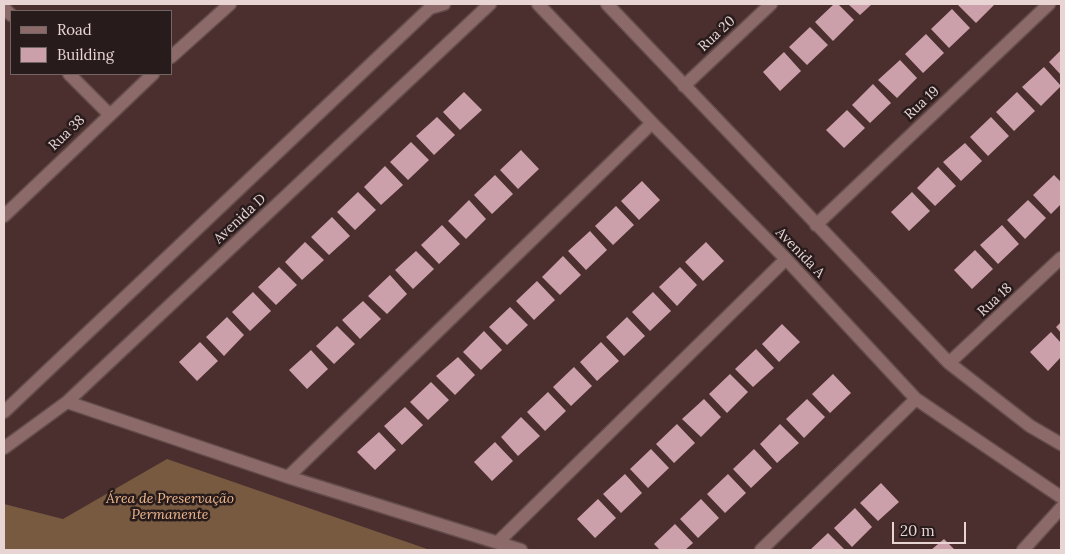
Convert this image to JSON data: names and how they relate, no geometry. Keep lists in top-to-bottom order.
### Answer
{
  "streets": {
    "street": [
      "Rua 20",
      "Rua 19",
      "Rua 38",
      "Avenida D",
      "Avenida A",
      "Rua 18"
    ]
  },
  "parks": ["Área de Preservação Permanente"],
  "legend": ["Road", "Building"],
  "scale_bar": "20 m"
}
